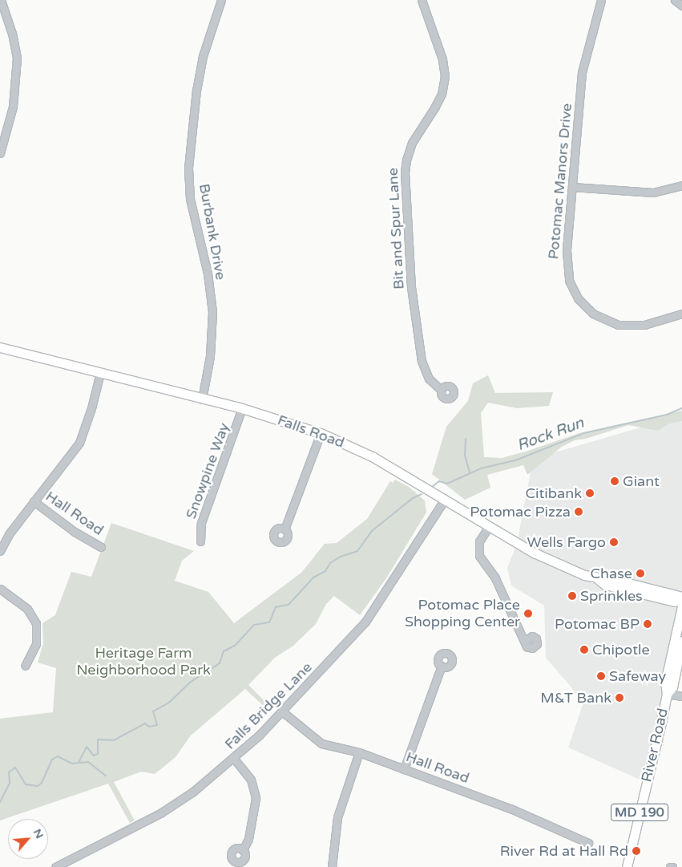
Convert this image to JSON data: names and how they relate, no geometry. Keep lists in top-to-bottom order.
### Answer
{
  "streets": {
    "main road": ["Falls Road", "River Road", "MD 190"],
    "street": [
      "Potomac Manors Drive",
      "Bit and Spur Lane",
      "Burbank Drive",
      "Snowpine Way",
      "Hall Road",
      "Falls Bridge Lane"
    ]
  },
  "crossings": [
    ["Burbank Drive", "Falls Road"],
    ["Falls Road", "Snowpine Way"],
    ["Falls Road", "Falls Bridge Lane"],
    ["Hall Road", "Falls Bridge Lane"]
  ],
  "water": ["Rock Run"],
  "parks": ["Heritage Farm Neighborhood Park"],
  "places": [
    "Giant",
    "Citibank",
    "Potomac Pizza",
    "Wells Fargo",
    "Chase",
    "Sprinkles",
    "Potomac Place Shopping Center",
    "Potomac BP",
    "Chipotle",
    "Safeway",
    "M&T Bank",
    "River Rd at Hall Rd"
  ],
  "north": "top right"
}
